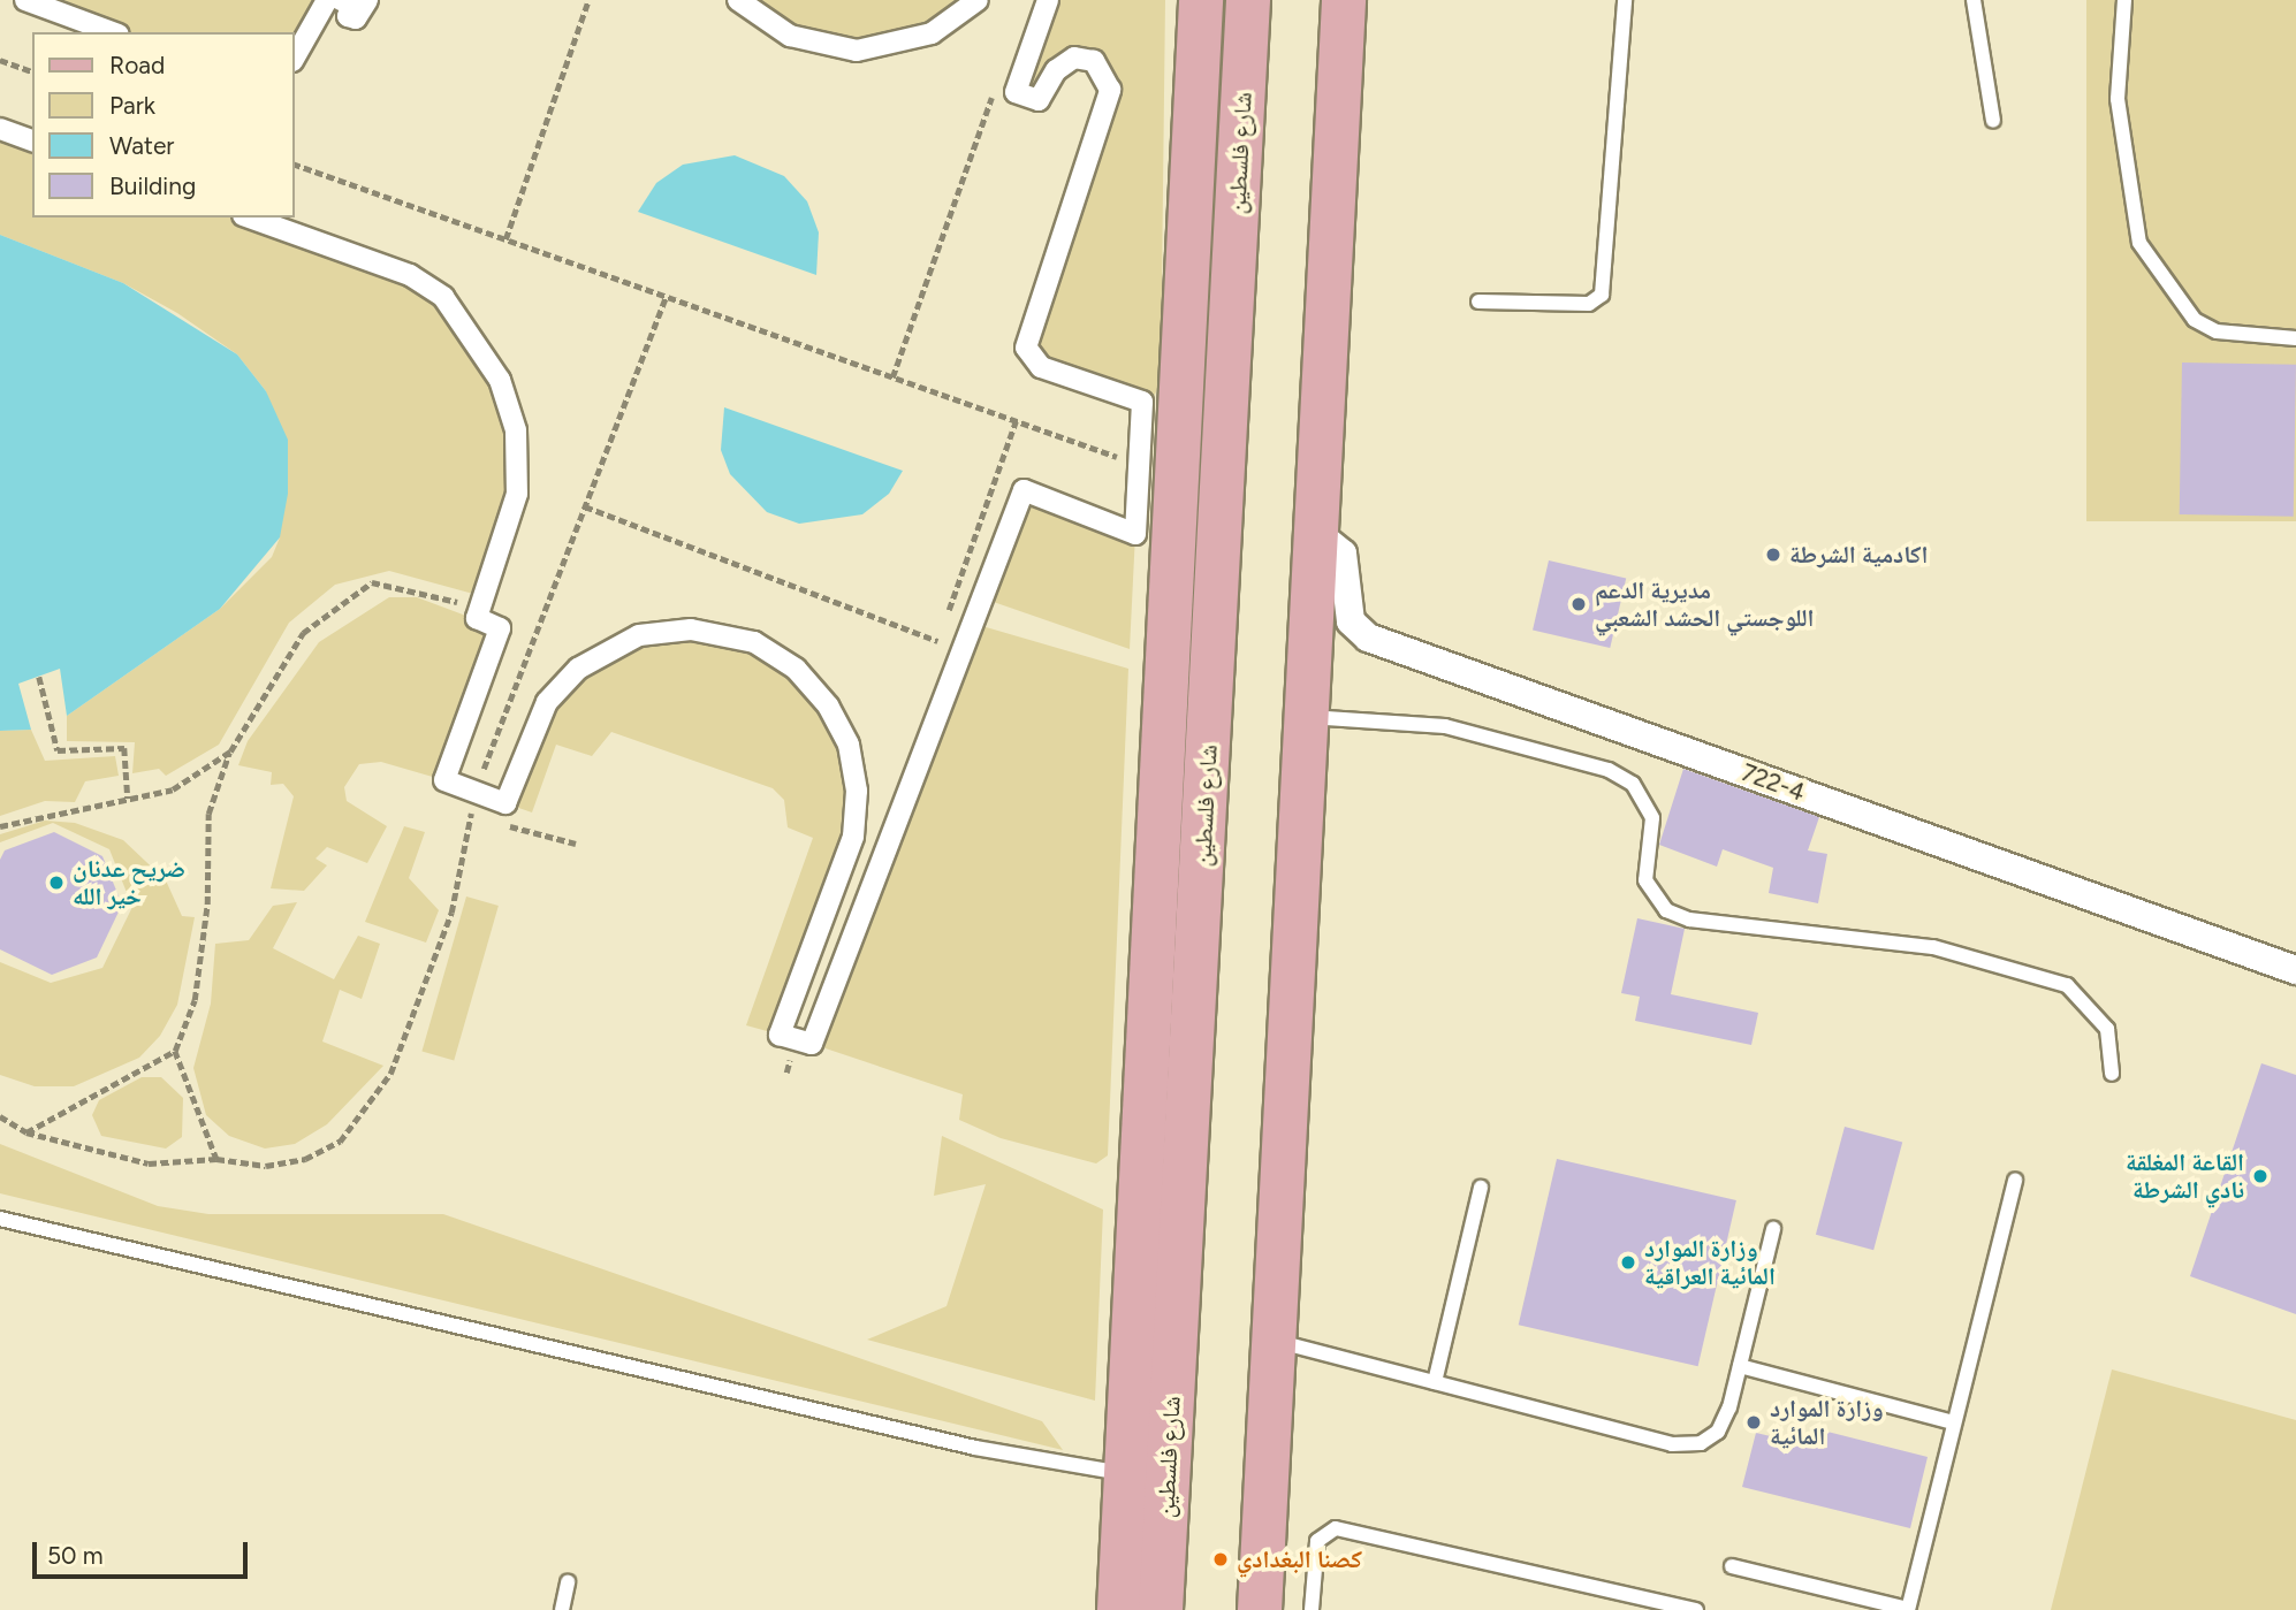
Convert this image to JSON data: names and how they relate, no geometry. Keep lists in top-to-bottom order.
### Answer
{
  "streets": {
    "main road": ["شارع فلسطين"],
    "street": ["722-4"]
  },
  "places": [
    "اكادمية الشرطة",
    "مديرية الدعم اللوجستي الحشد الشعبي",
    "ضريح عدنان خير الله",
    "القاعة المغلقة نادي الشرطة",
    "وزارة الموارد المائية العراقية",
    "وزارة الموارد المائية",
    "كصنا البغدادي"
  ],
  "legend": [
    "Road",
    "Park",
    "Water",
    "Building"
  ],
  "scale_bar": "50 m"
}
